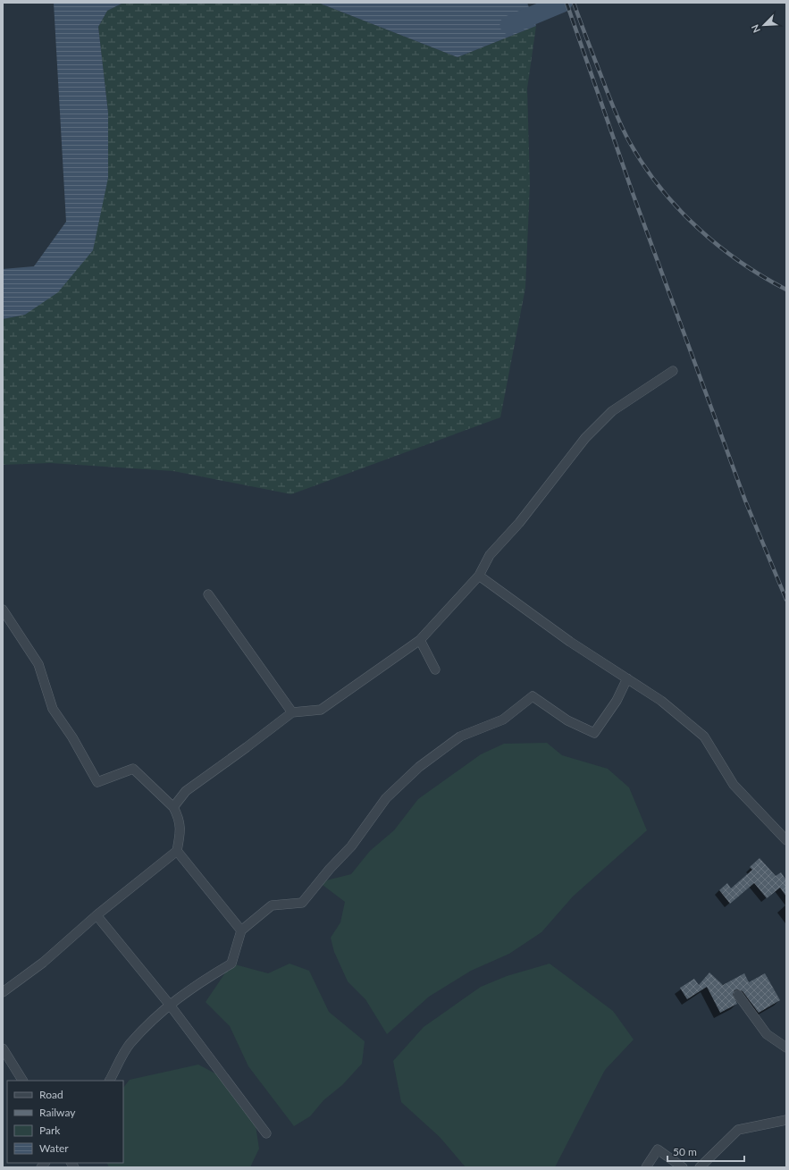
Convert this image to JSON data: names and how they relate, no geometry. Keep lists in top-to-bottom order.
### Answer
{
  "legend": [
    "Road",
    "Railway",
    "Park",
    "Water"
  ],
  "scale_bar": "50 m",
  "north": "bottom left"
}
